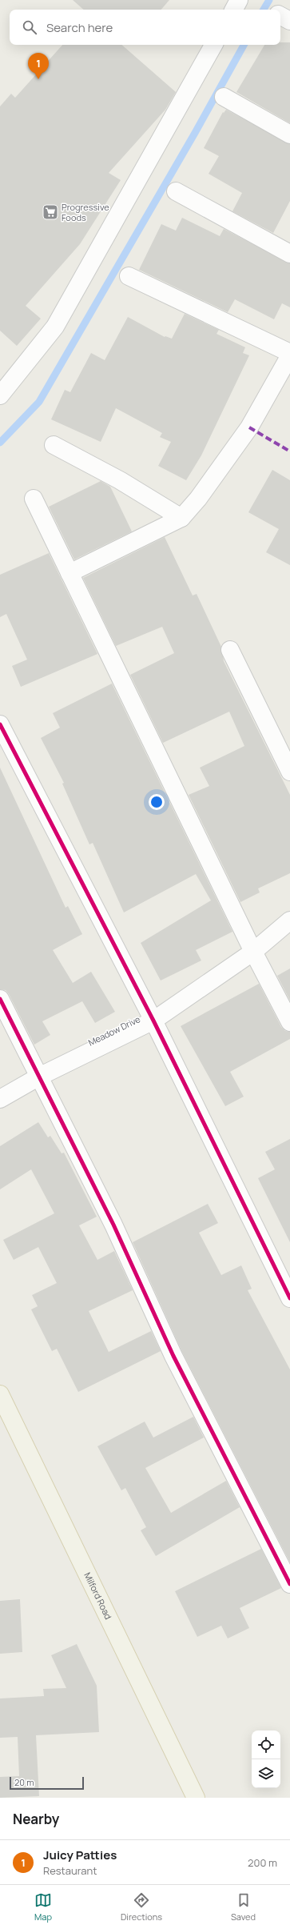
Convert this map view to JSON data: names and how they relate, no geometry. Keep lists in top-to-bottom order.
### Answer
{
  "streets": {
    "main road": ["Milford Road"],
    "street": ["Meadow Drive"]
  },
  "places": {
    "supermarket": ["Progressive Foods"]
  },
  "scale_bar": "20 m",
  "page": {
    "search": "Search here",
    "pins": "1",
    "scale": "20 m",
    "heading": "Nearby",
    "list": [
      {
        "mark": "1",
        "name": "Juicy Patties",
        "note": "Restaurant",
        "value": "200 m"
      }
    ],
    "nav": ["Map", "Directions", "Saved"]
  }
}
